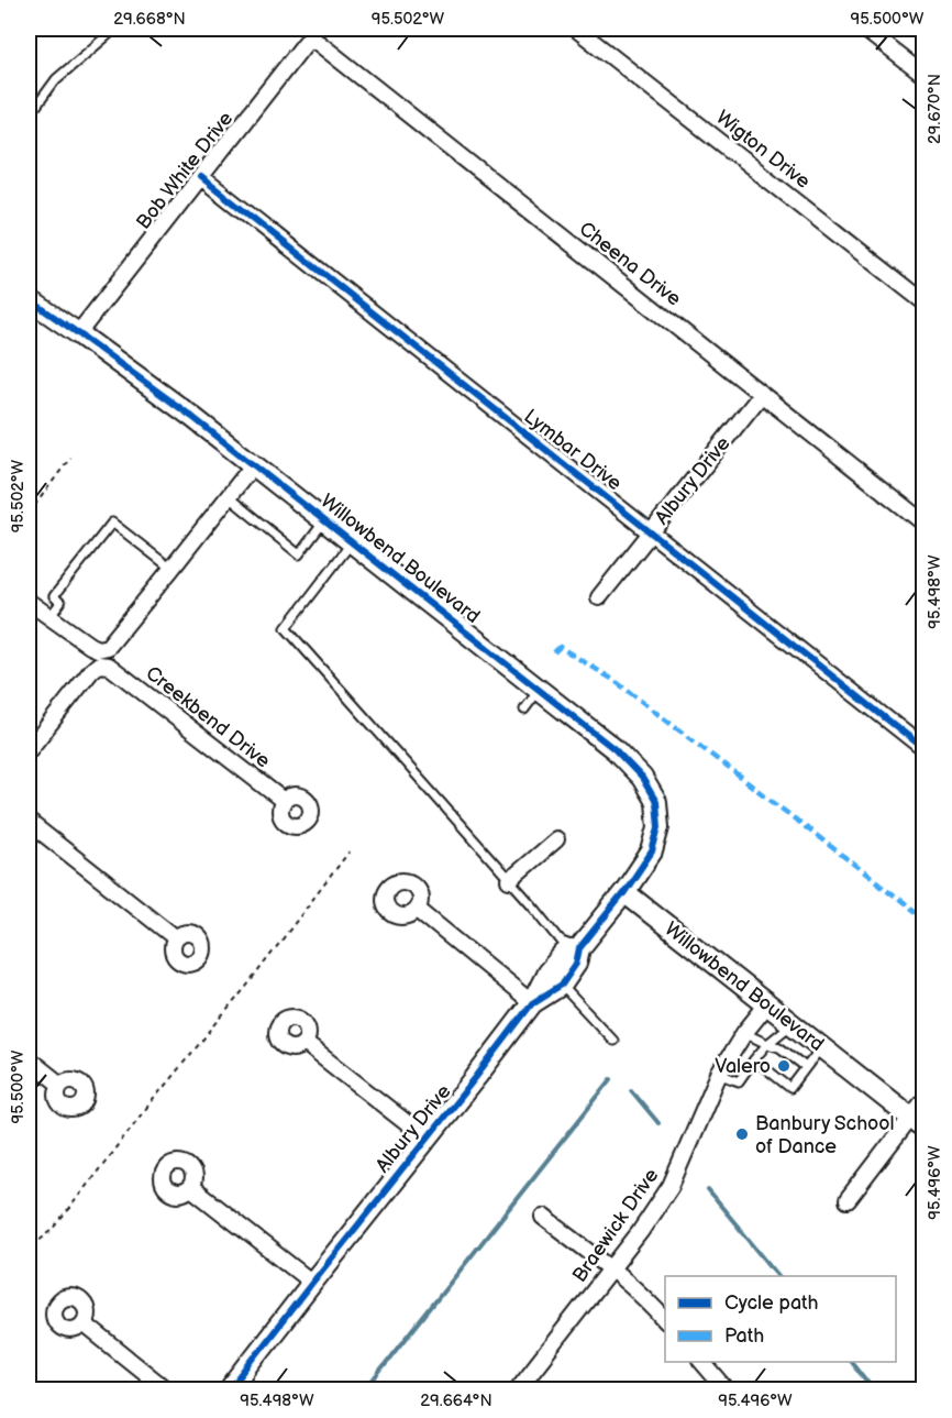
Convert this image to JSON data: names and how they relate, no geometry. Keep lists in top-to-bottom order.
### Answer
{
  "streets": {
    "street": [
      "Wigton Drive",
      "Bob White Drive",
      "Cheena Drive",
      "Lymbar Drive",
      "Albury Drive",
      "Willowbend Boulevard",
      "Creekbend Drive",
      "Braewick Drive"
    ]
  },
  "crossings": [
    ["Bob White Drive", "Cheena Drive"],
    ["Bob White Drive", "Lymbar Drive"],
    ["Bob White Drive", "Willowbend Boulevard"],
    ["Cheena Drive", "Albury Drive"],
    ["Lymbar Drive", "Albury Drive"],
    ["Albury Drive", "Willowbend Boulevard"],
    ["Willowbend Boulevard", "Braewick Drive"]
  ],
  "places": ["Valero", "Banbury School of Dance"],
  "legend": ["Cycle path", "Path"],
  "coordinates": [
    "29.668°N",
    "95.502°W",
    "95.500°W",
    "29.670°N",
    "95.498°W",
    "95.496°W",
    "29.664°N"
  ]
}
